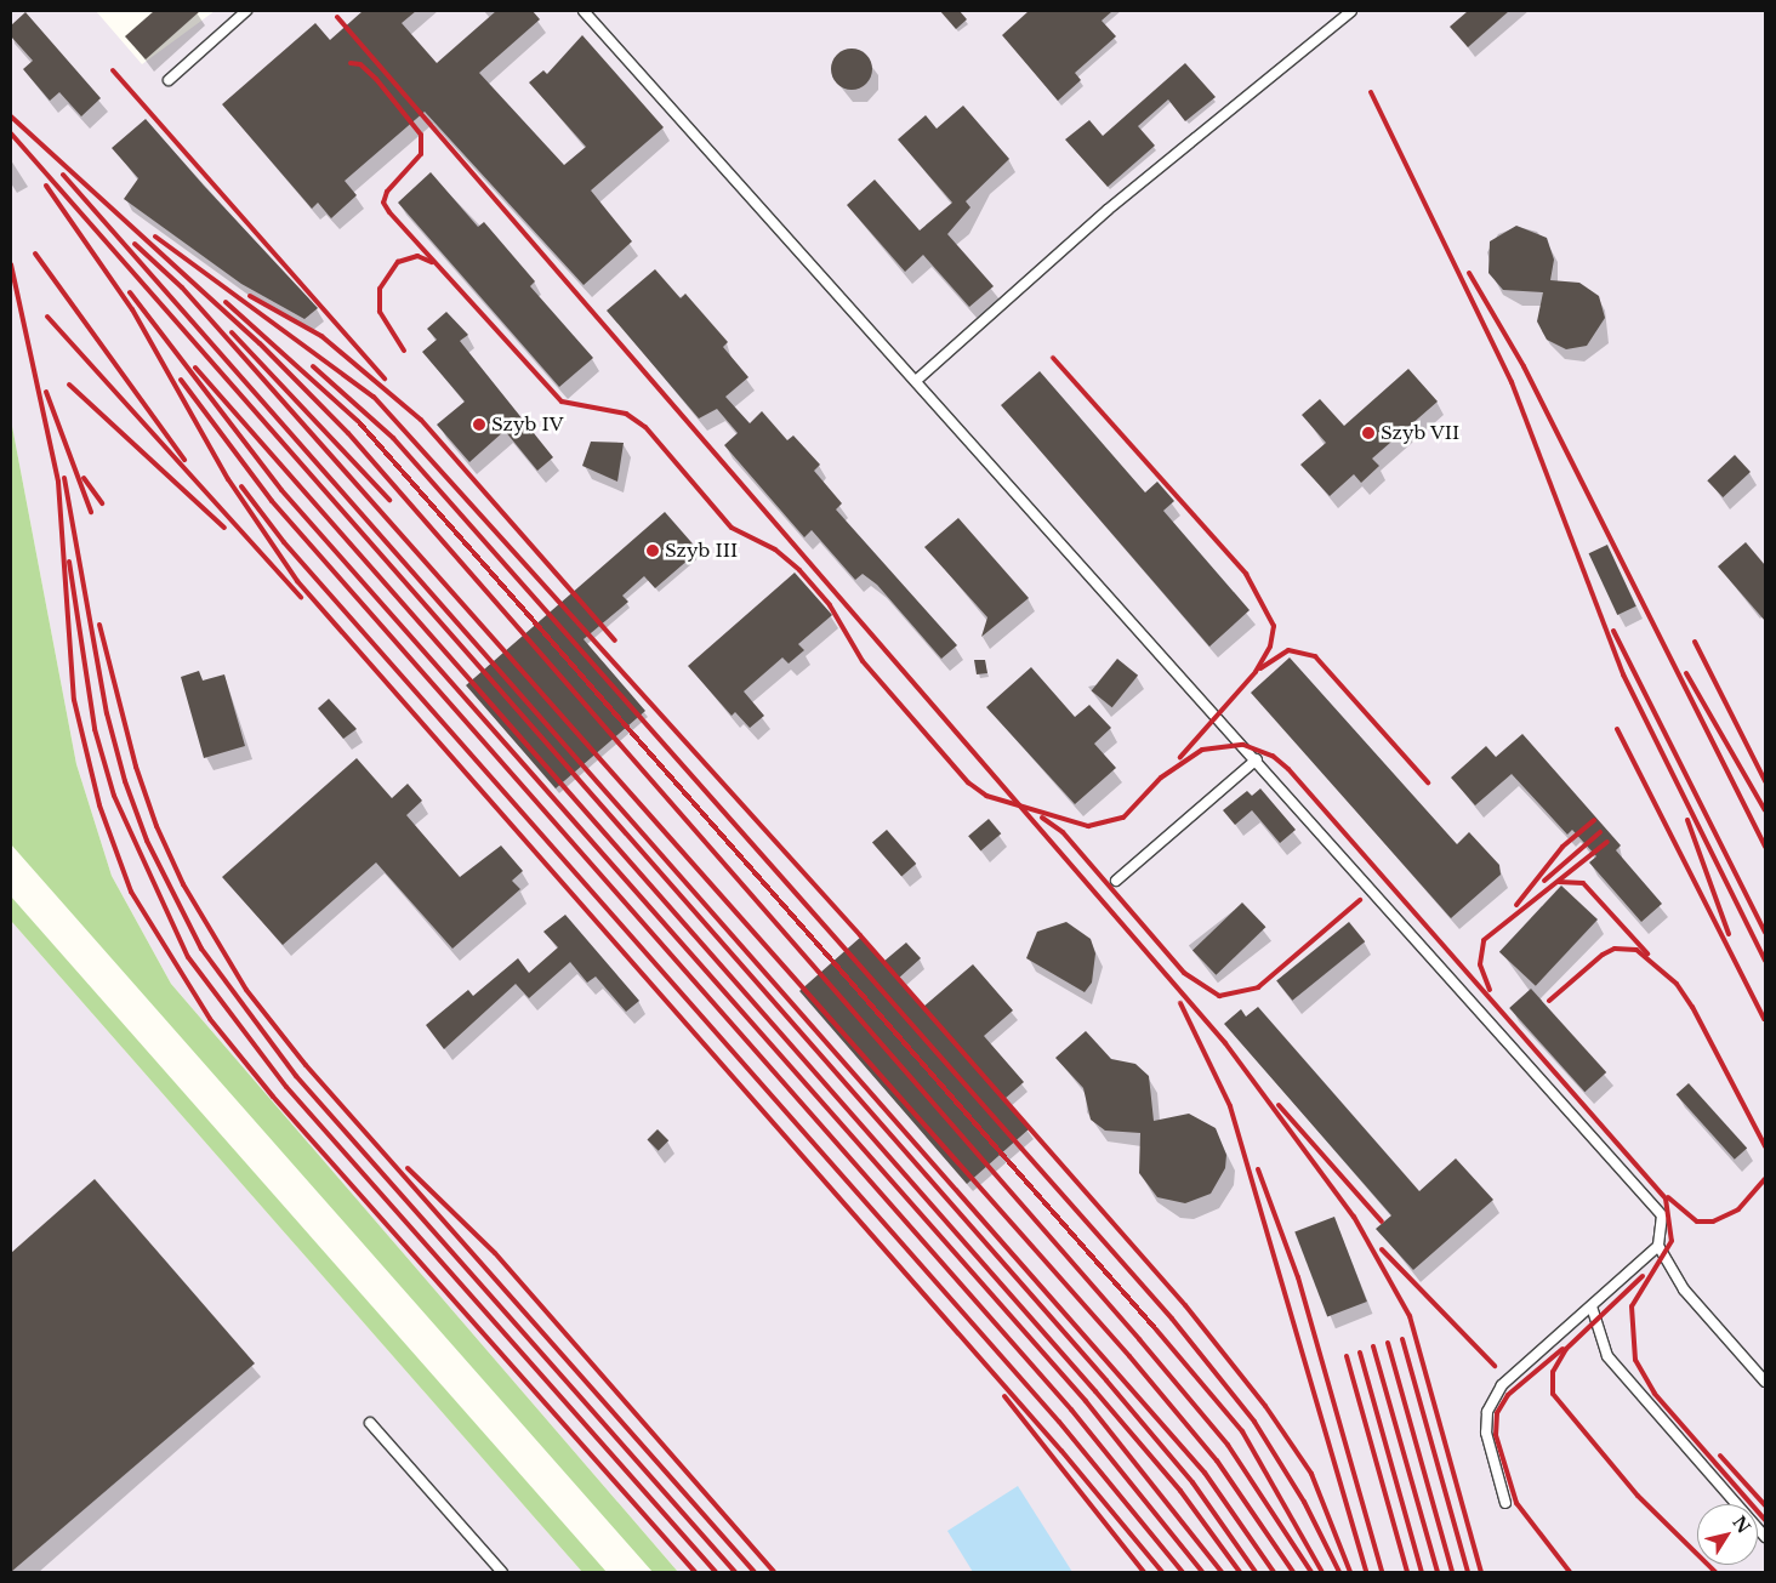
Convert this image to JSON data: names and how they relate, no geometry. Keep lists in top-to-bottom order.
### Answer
{
  "places": ["Szyb IV", "Szyb VII", "Szyb III"],
  "north": "top right"
}
